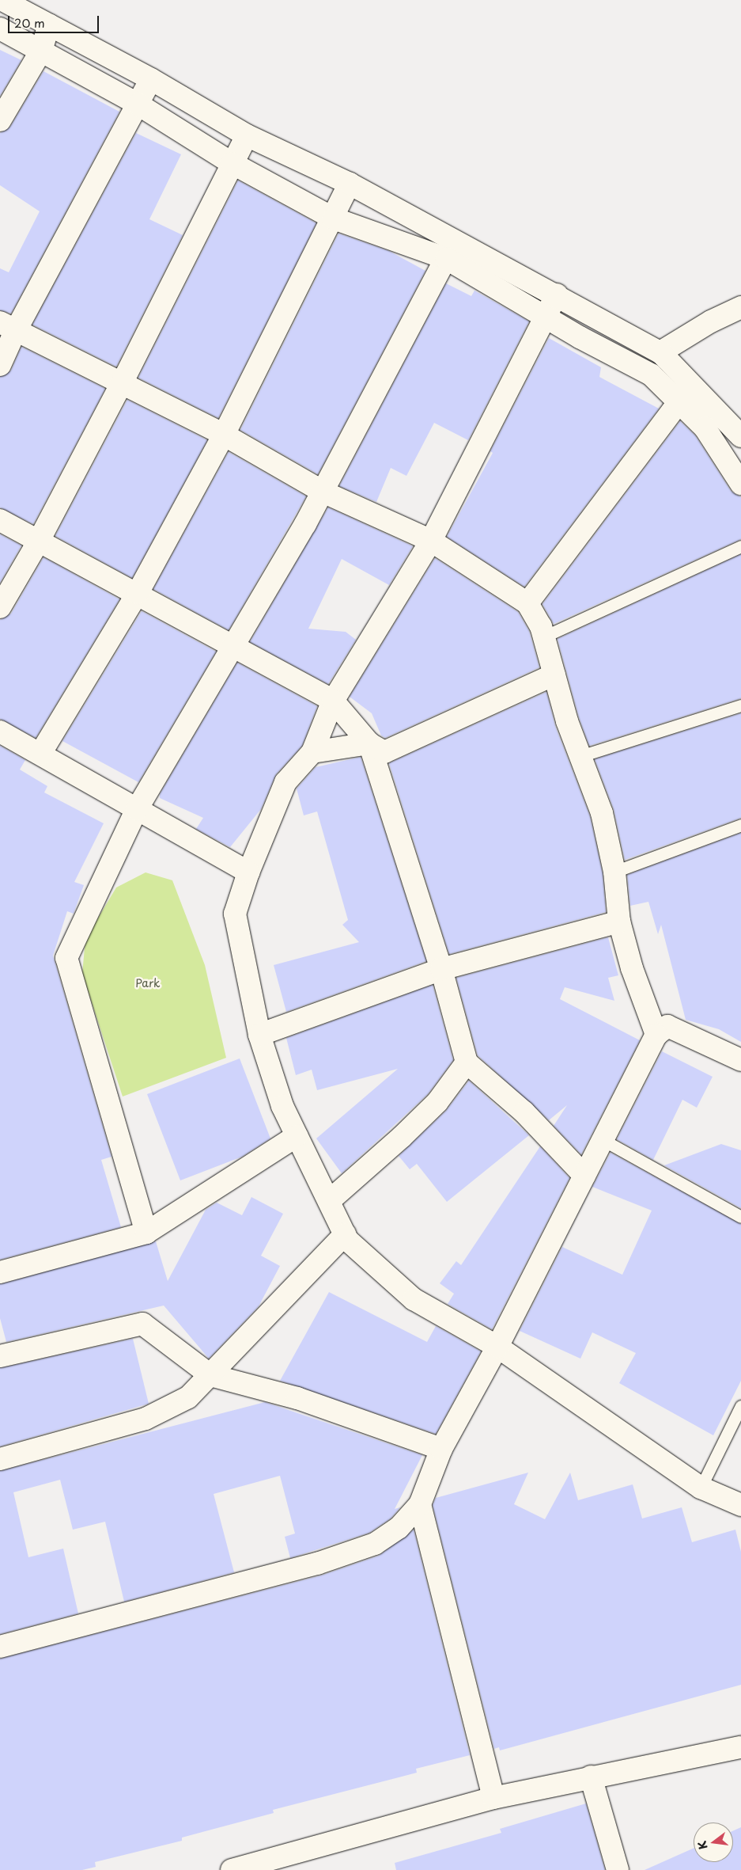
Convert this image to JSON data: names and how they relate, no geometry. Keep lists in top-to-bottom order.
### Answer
{
  "parks": ["Park"],
  "scale_bar": "20 m",
  "north": "left"
}
